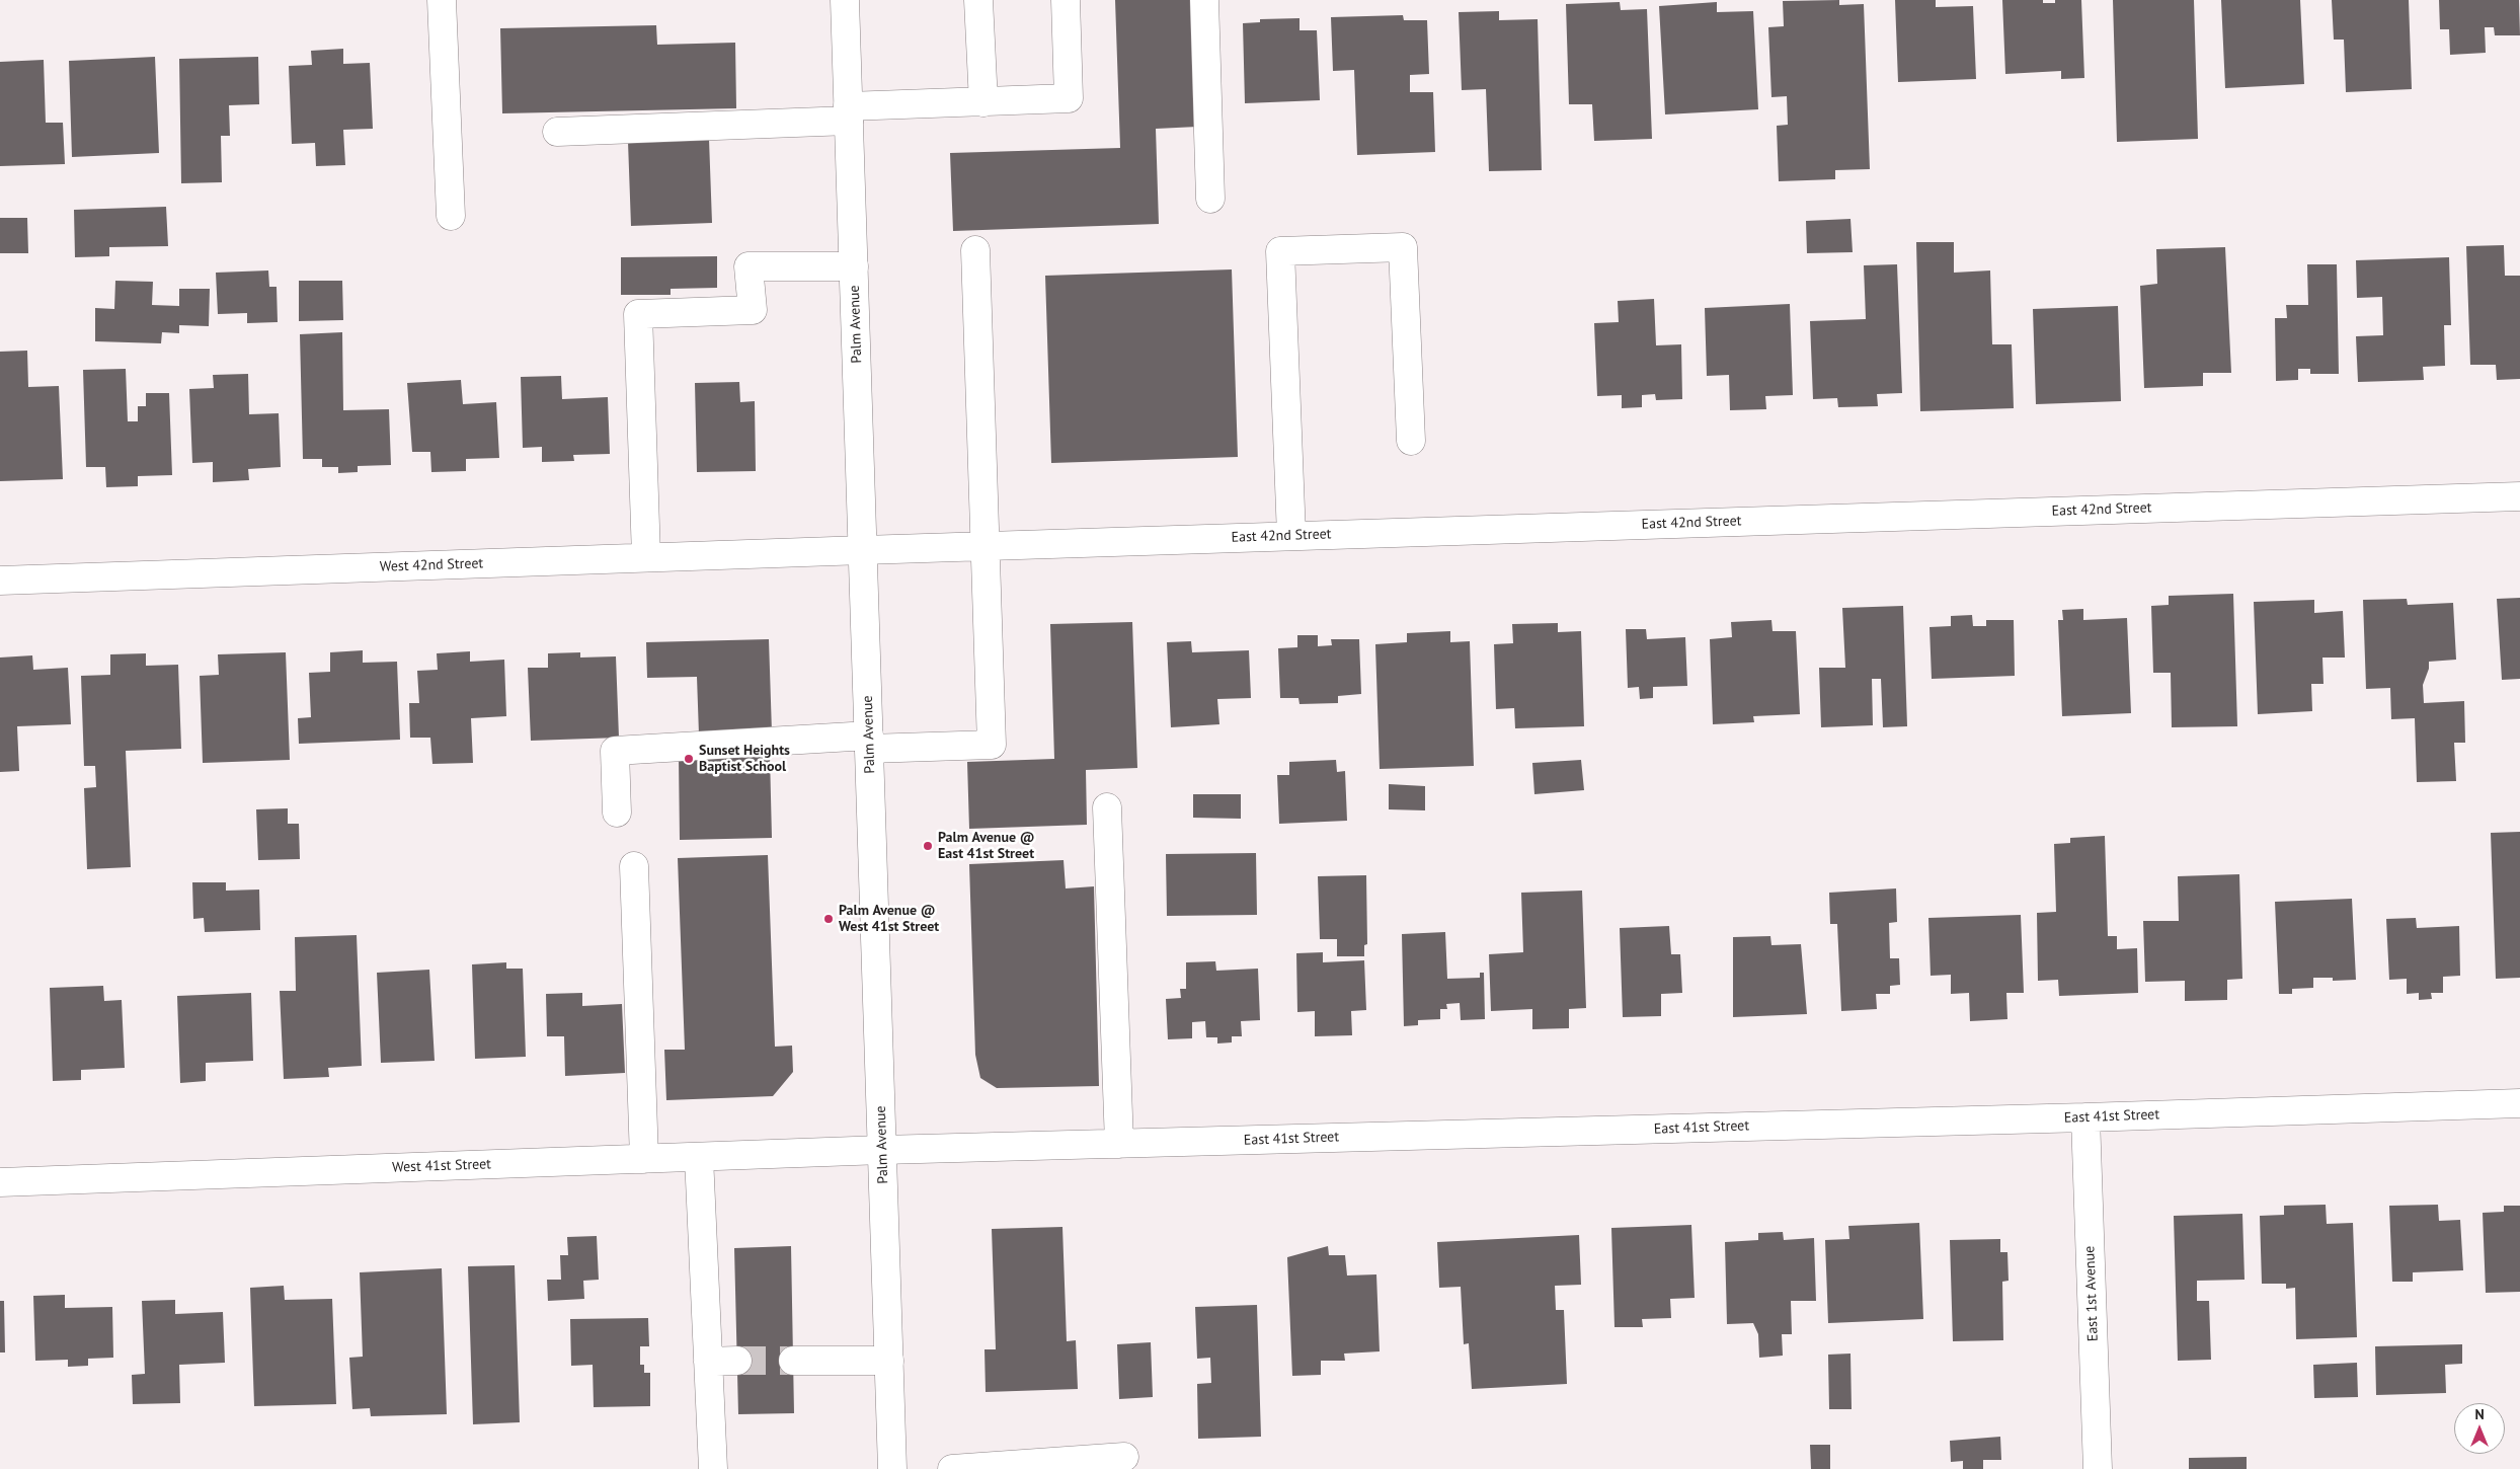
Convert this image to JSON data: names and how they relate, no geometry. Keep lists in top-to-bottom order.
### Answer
{
  "streets": {
    "street": [
      "Palm Avenue",
      "East 42nd Street",
      "West 42nd Street",
      "East 41st Street",
      "West 41st Street",
      "East 1st Avenue"
    ]
  },
  "crossings": [
    ["Palm Avenue", "East 42nd Street"],
    ["Palm Avenue", "West 42nd Street"],
    ["Palm Avenue", "East 41st Street"],
    ["Palm Avenue", "West 41st Street"],
    ["East 42nd Street", "West 42nd Street"],
    ["East 41st Street", "West 41st Street"],
    ["East 41st Street", "East 1st Avenue"]
  ],
  "places": ["Sunset Heights Baptist School", "Palm Avenue @ East 41st Street", "Palm Avenue @ West 41st Street"],
  "north": "top"
}
